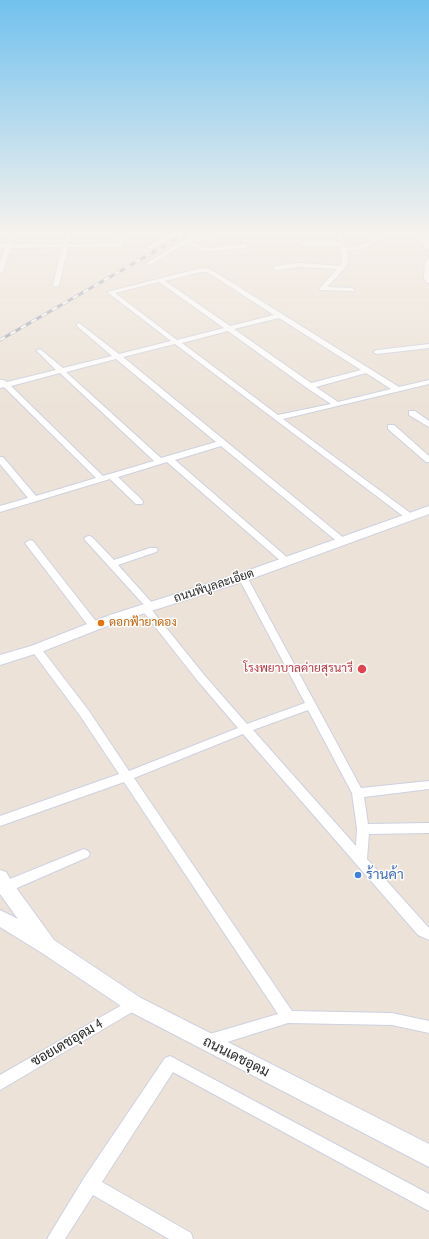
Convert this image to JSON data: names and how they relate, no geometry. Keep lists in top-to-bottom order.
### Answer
{
  "streets": {
    "main road": ["ถนนพิบูลละเอียด", "ถนนเดชอุดม"],
    "street": ["ซอยเดชอุดม 4"]
  },
  "crossings": [
    ["ซอยเดชอุดม 4", "ถนนเดชอุดม"]
  ],
  "places": ["ดอกฟ้ายาดอง", "โรงพยาบาลค่ายสุรนารี", "ร้านค้า"]
}
